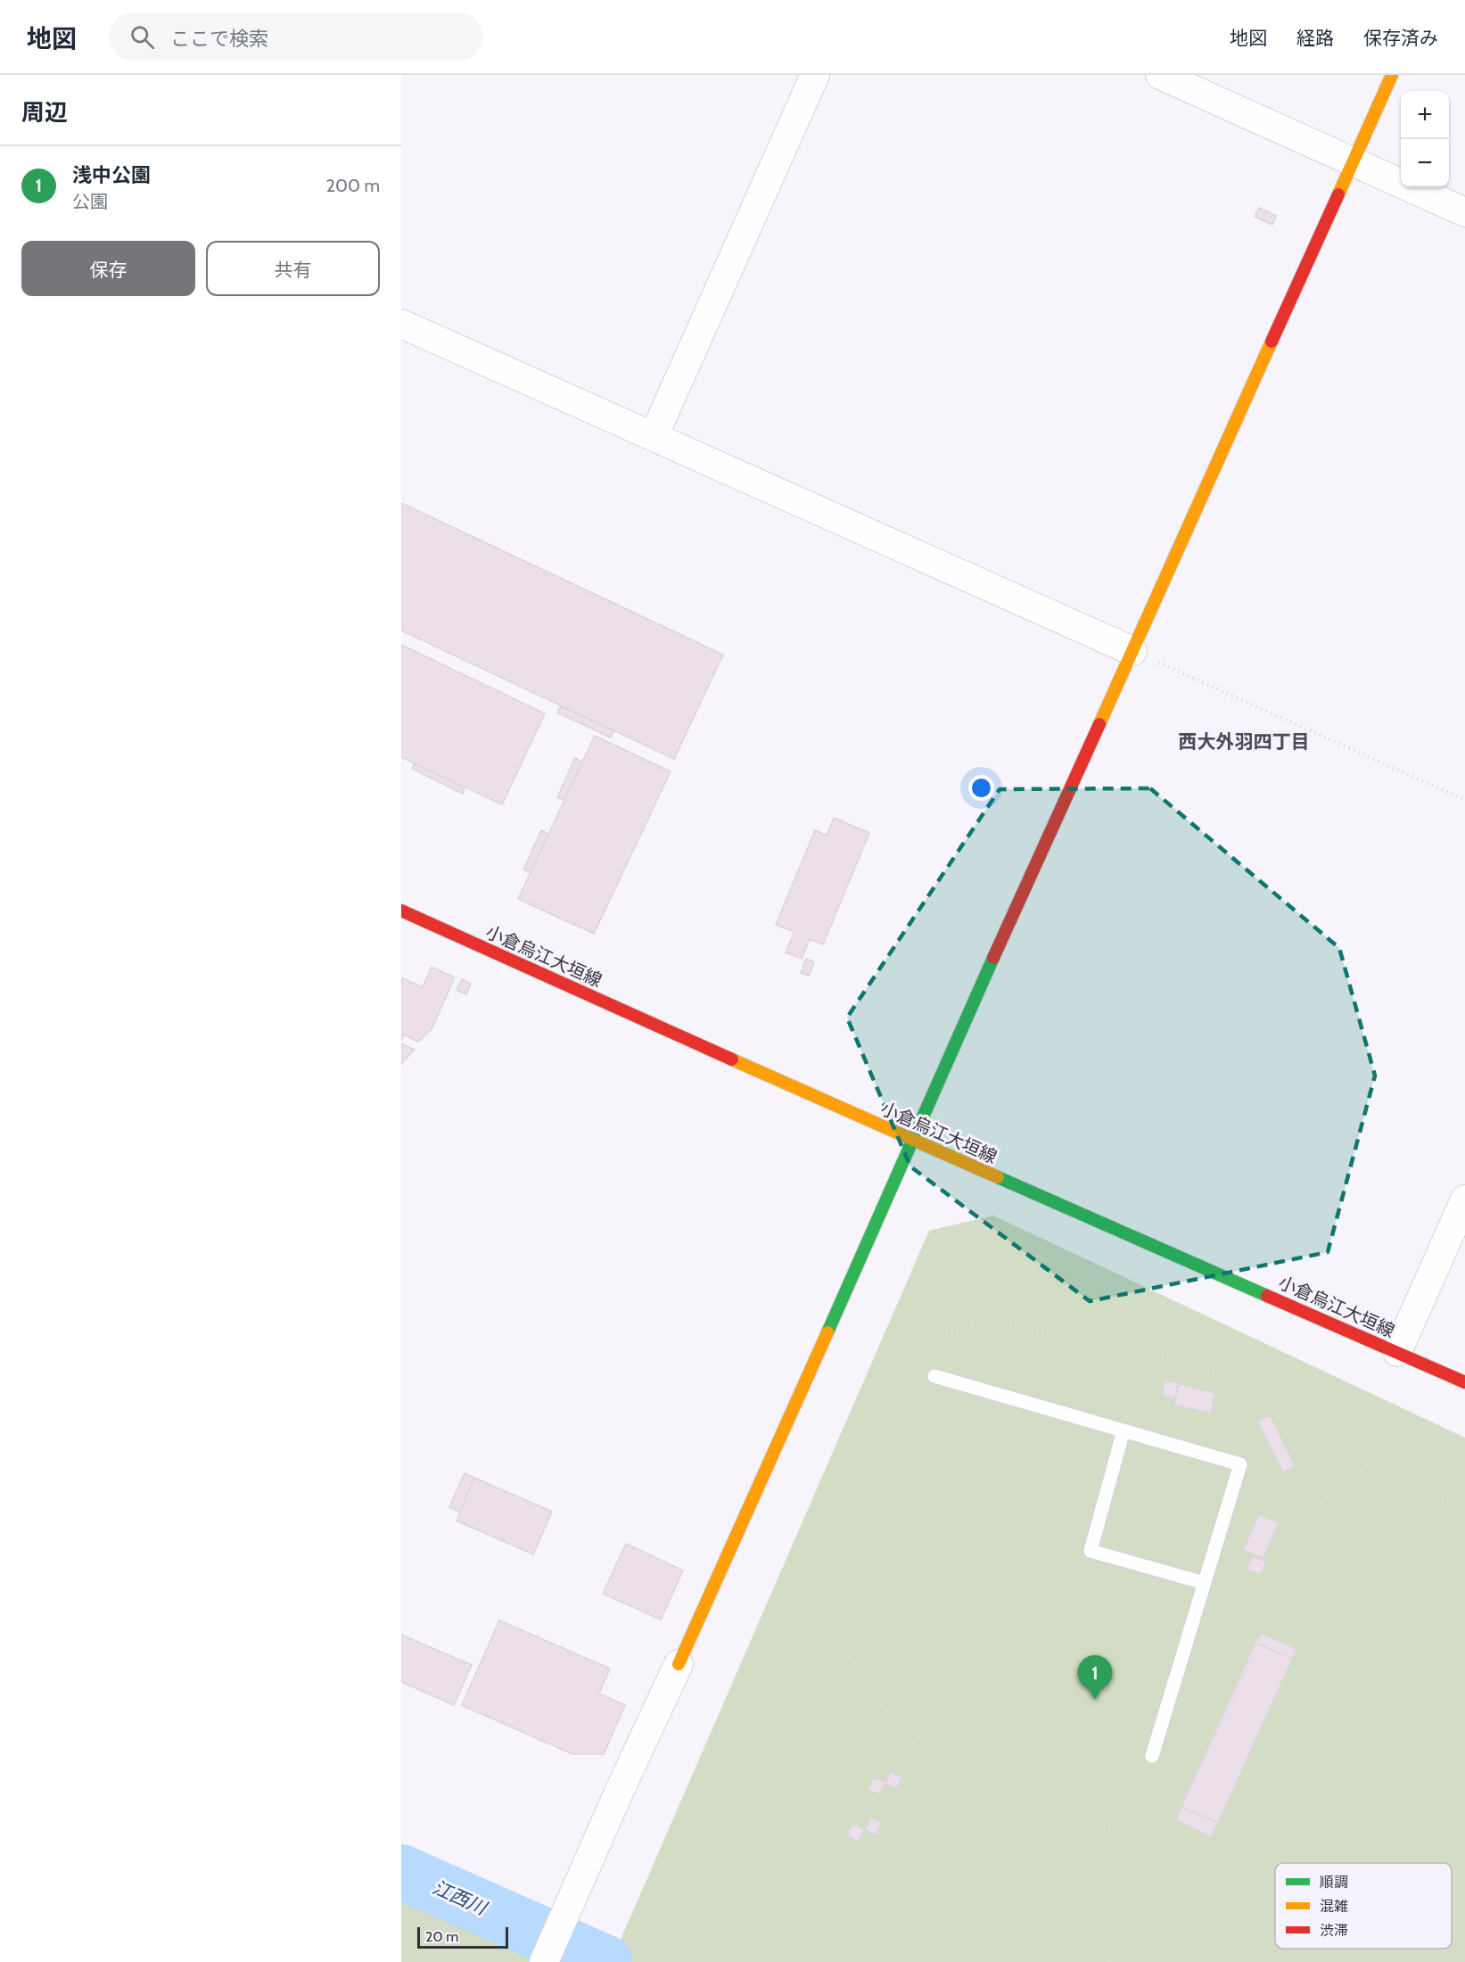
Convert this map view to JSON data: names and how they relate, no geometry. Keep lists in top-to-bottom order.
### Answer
{
  "streets": {
    "street": ["小倉烏江大垣線"]
  },
  "districts": ["西大外羽四丁目"],
  "water": ["江西川"],
  "legend": ["順調", "混雑", "渋滞"],
  "scale_bar": "20 m",
  "page": {
    "header": "地図",
    "search": "ここで検索",
    "nav": ["地図", "経路", "保存済み"],
    "heading": "周辺",
    "map_buttons": ["+", "−"],
    "list": [
      {
        "mark": "1",
        "name": "浅中公園",
        "note": "公園",
        "value": "200 m"
      }
    ],
    "buttons": ["保存", "共有"],
    "pins": "1",
    "scale": "20 m"
  }
}
